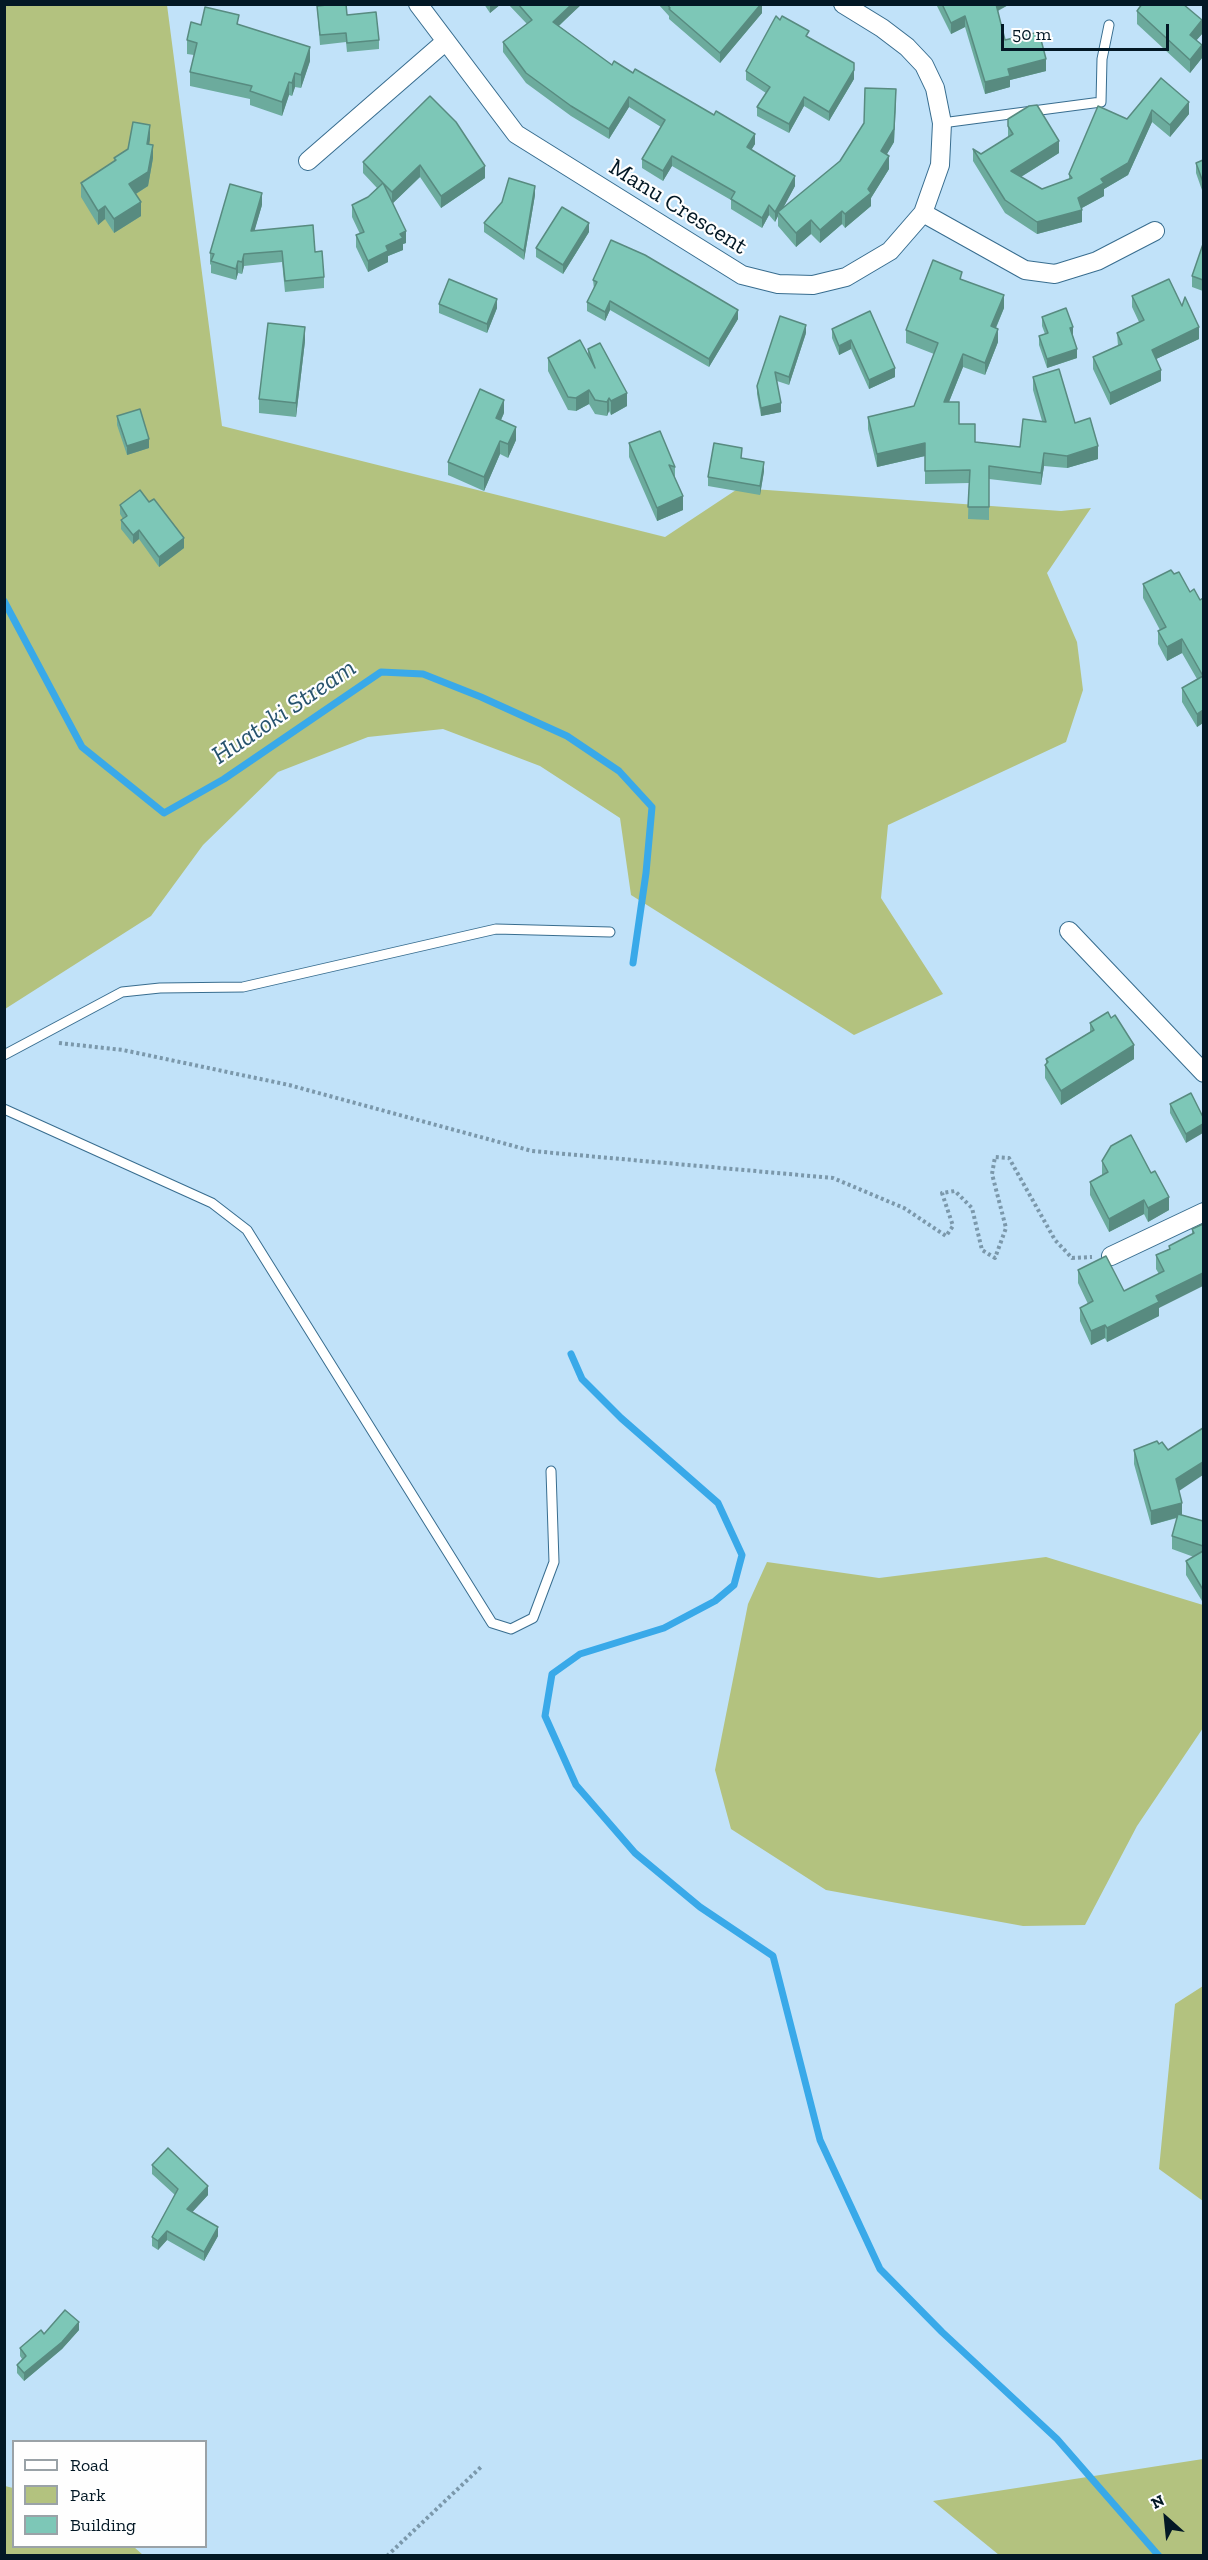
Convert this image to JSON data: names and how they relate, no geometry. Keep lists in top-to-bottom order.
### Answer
{
  "streets": {
    "street": ["Manu Crescent"]
  },
  "water": ["Huatoki Stream"],
  "legend": ["Road", "Park", "Building"],
  "scale_bar": "50 m",
  "north": "top left"
}
